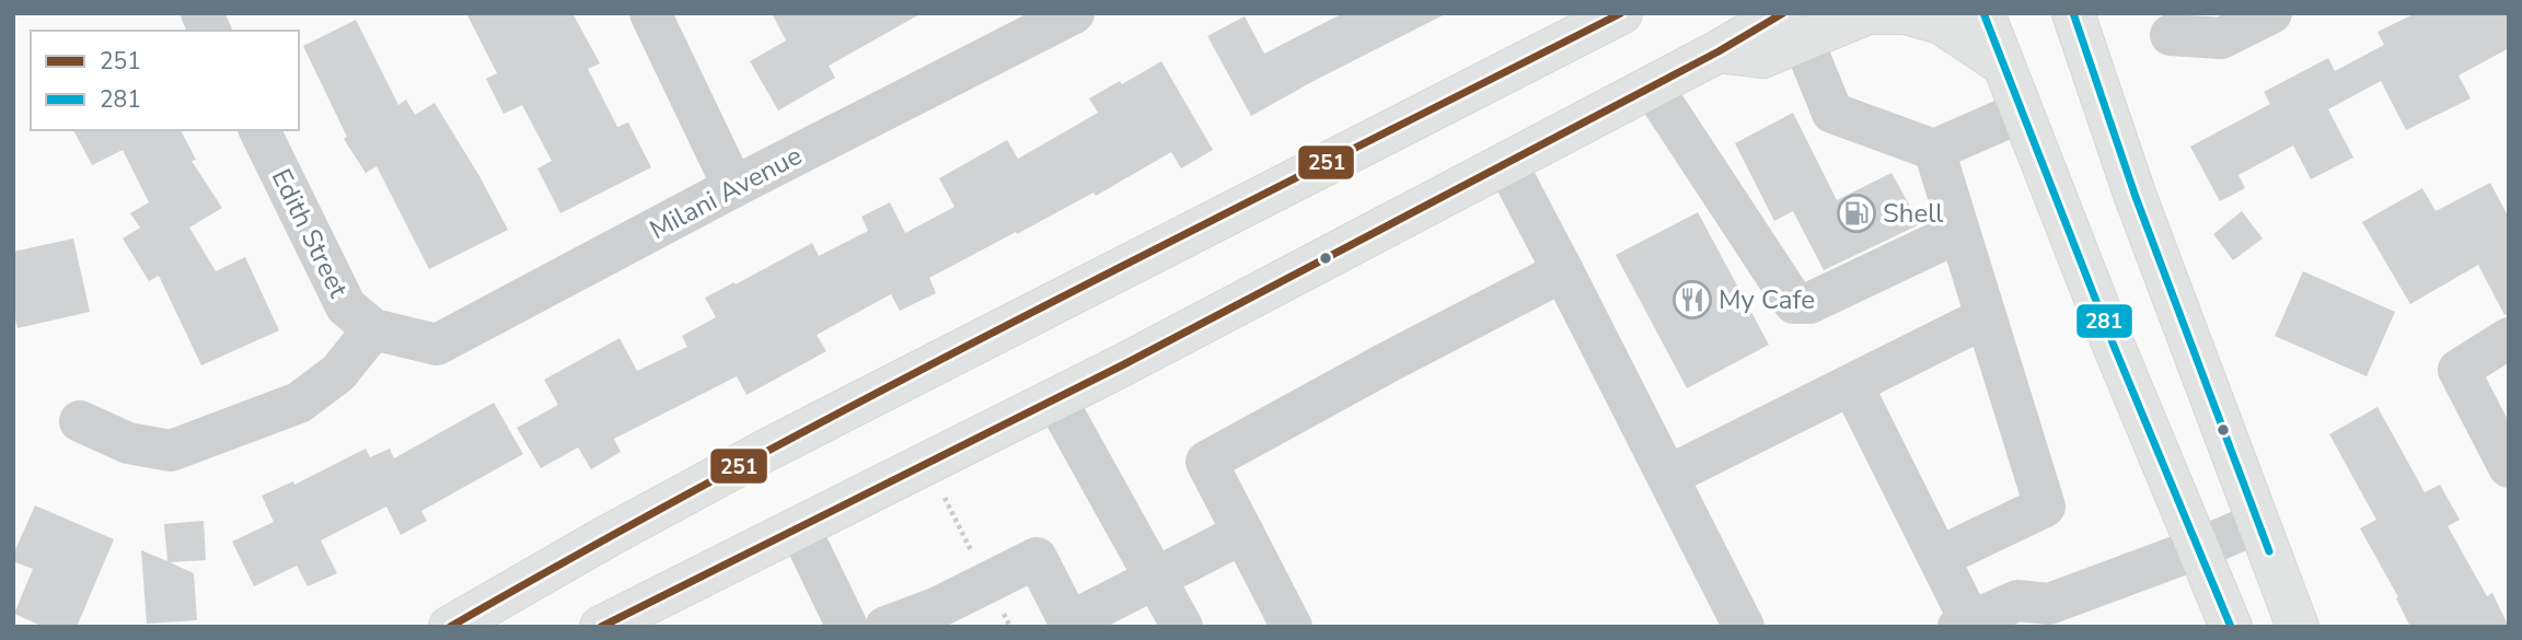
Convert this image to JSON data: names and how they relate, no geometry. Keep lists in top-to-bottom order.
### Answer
{
  "streets": {
    "street": ["Milani Avenue", "Edith Street"]
  },
  "crossings": [
    ["Milani Avenue", "Edith Street"]
  ],
  "places": {
    "fuel station": ["Shell"],
    "restaurant": ["My Cafe"]
  },
  "lines": ["transit line 251", "transit line 281"],
  "legend": ["251", "281"]
}
